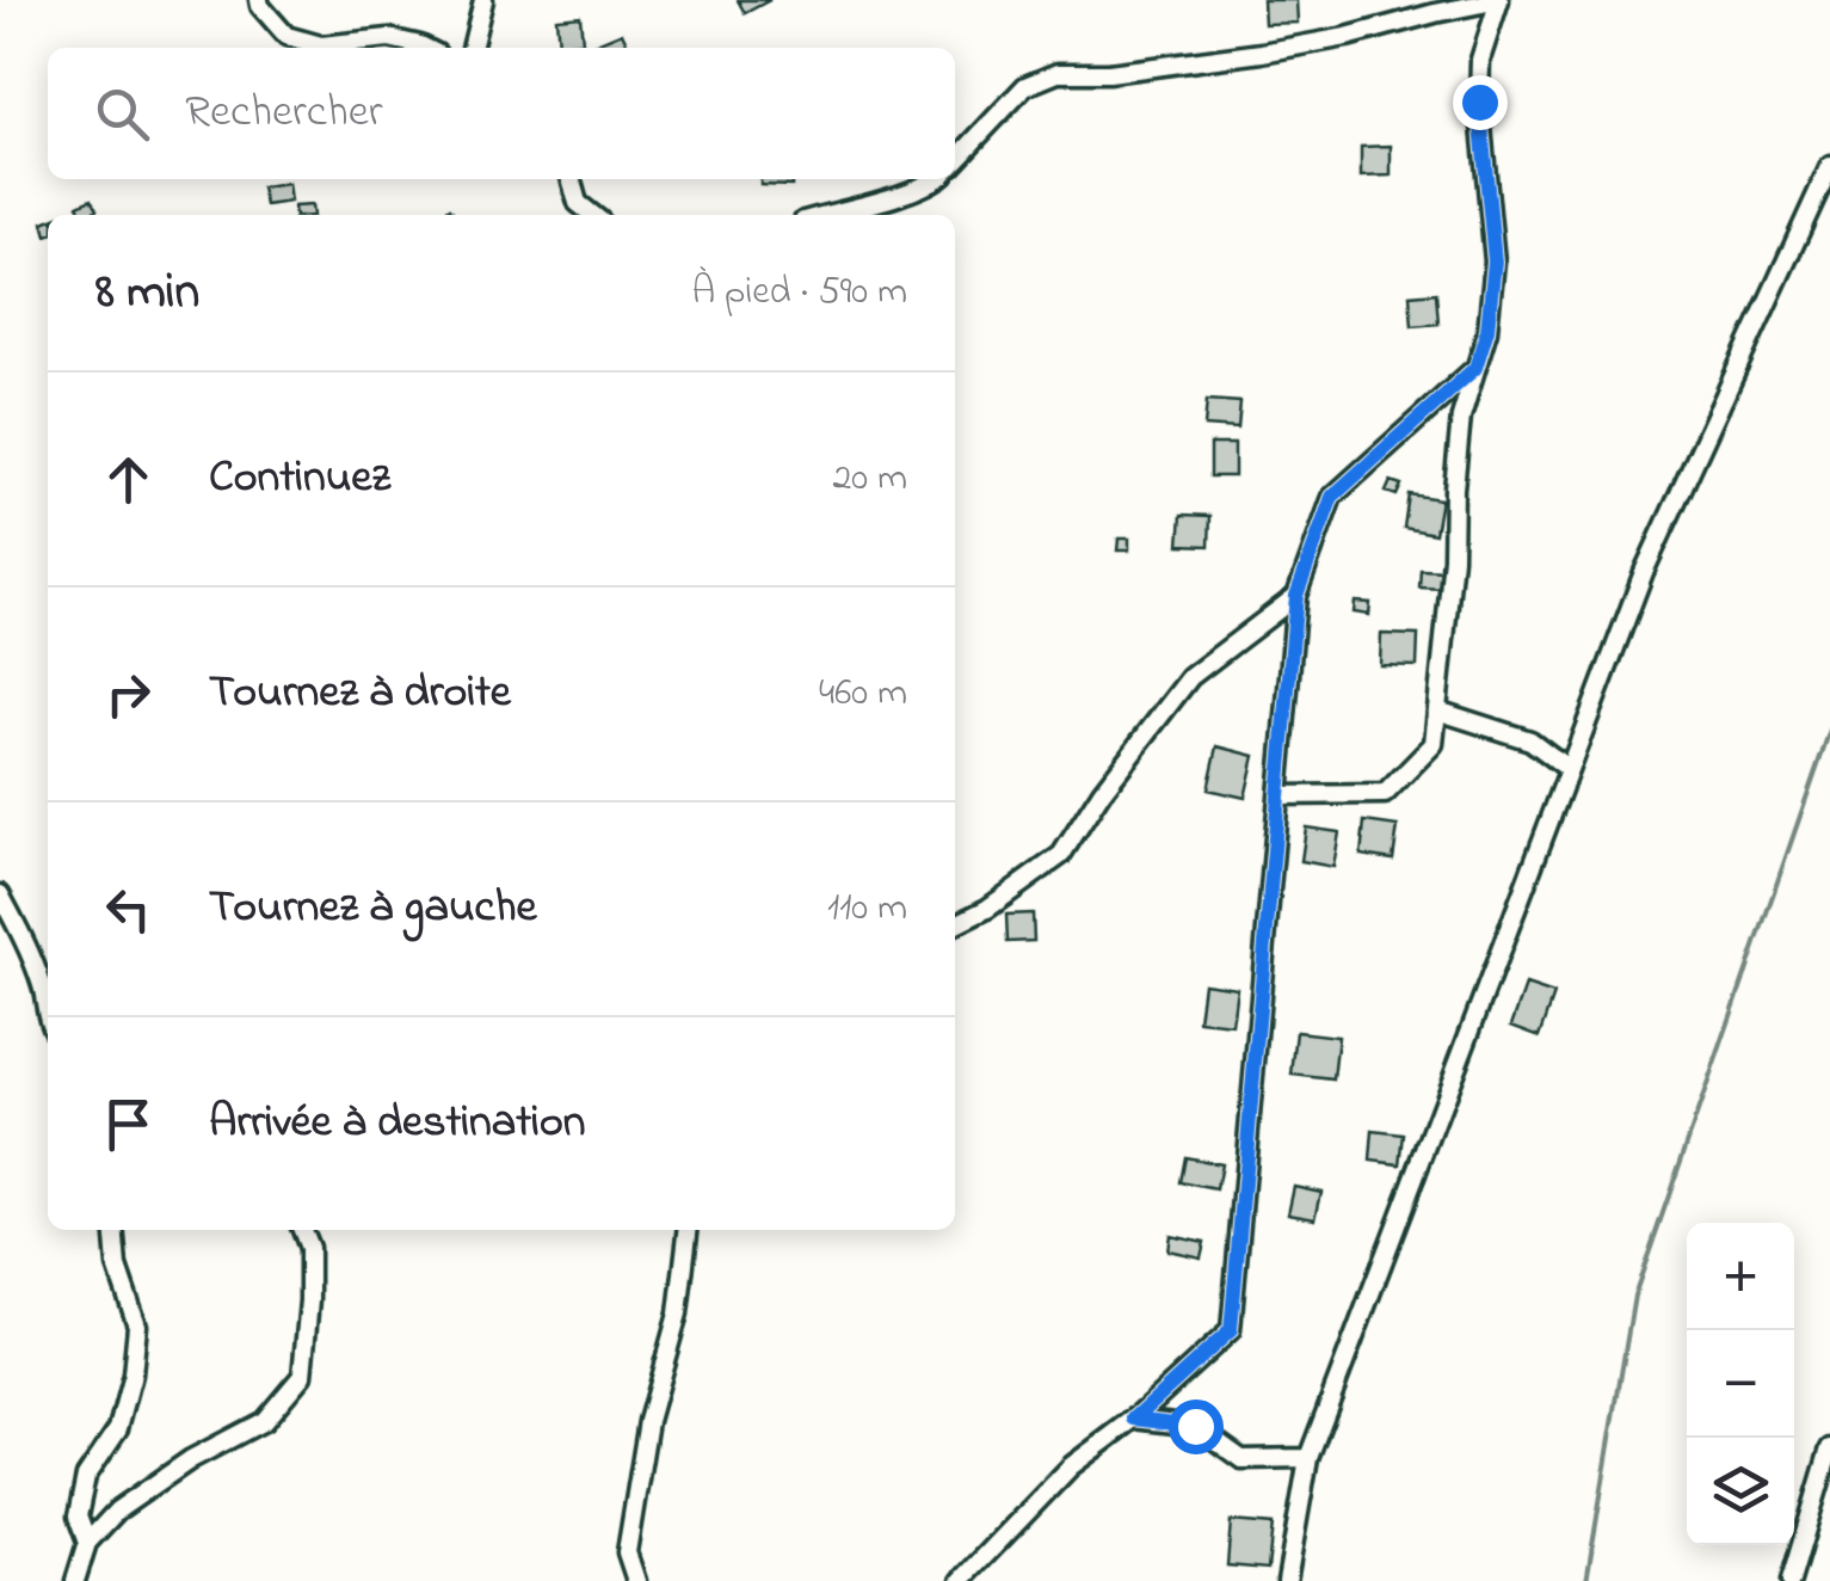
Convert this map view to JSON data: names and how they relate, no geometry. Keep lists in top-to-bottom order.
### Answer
{
  "page": {
    "search": "Rechercher",
    "heading": ["8 min", "À pied · 590 m"],
    "list": [
      ["Continuez", "20 m"],
      ["Tournez à droite", "460 m"],
      ["Tournez à gauche", "110 m"],
      "Arrivée à destination"
    ],
    "map_buttons": ["+", "−"]
  }
}
